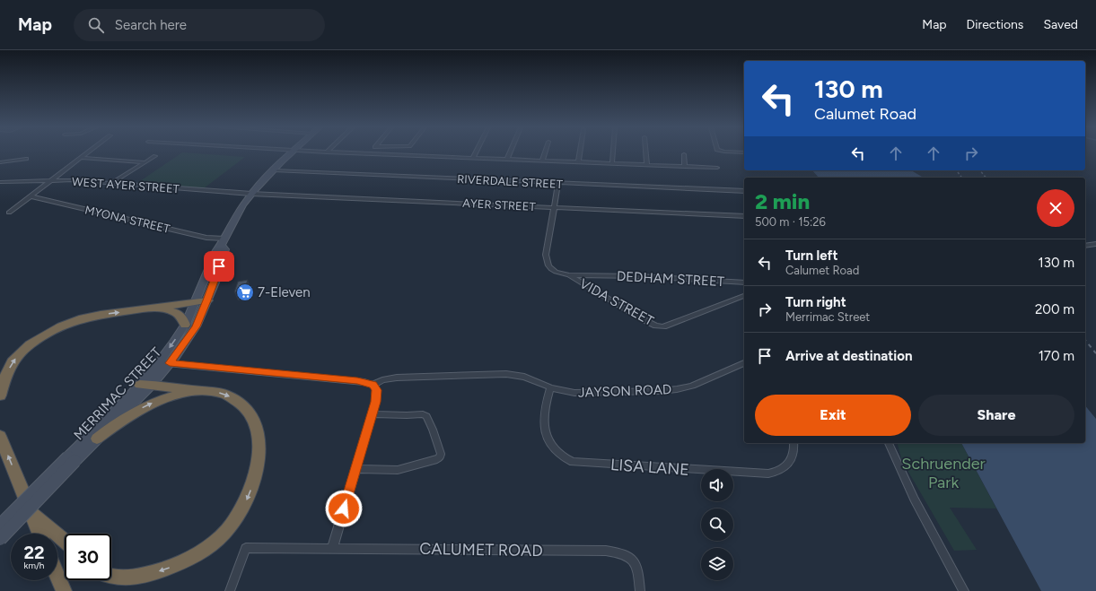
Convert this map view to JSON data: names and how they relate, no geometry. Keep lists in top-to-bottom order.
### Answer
{
  "streets": {
    "main road": ["MERRIMAC STREET"],
    "street": [
      "RIVERDALE STREET",
      "WEST AYER STREET",
      "AYER STREET",
      "MYONA STREET",
      "DEDHAM STREET",
      "VIDA STREET",
      "JAYSON ROAD",
      "LISA LANE",
      "CALUMET ROAD"
    ]
  },
  "crossings": [
    ["WEST AYER STREET", "AYER STREET"],
    ["AYER STREET", "DEDHAM STREET"],
    ["MYONA STREET", "MERRIMAC STREET"],
    ["DEDHAM STREET", "VIDA STREET"],
    ["JAYSON ROAD", "LISA LANE"]
  ],
  "parks": ["Schruender Park"],
  "places": {
    "supermarket": ["7-Eleven"]
  },
  "page": {
    "header": "Map",
    "search": "Search here",
    "nav": ["Map", "Directions", "Saved"],
    "turn": ["130 m", "Calumet Road"],
    "heading": ["2 min", "500 m · 15:26"],
    "list": [
      {
        "name": "Turn left",
        "note": "Calumet Road",
        "value": "130 m"
      },
      {
        "name": "Turn right",
        "note": "Merrimac Street",
        "value": "200 m"
      },
      {
        "name": "Arrive at destination",
        "value": "170 m"
      }
    ],
    "buttons": ["Exit", "Share"],
    "speed": "22 km/h",
    "limit": "30"
  }
}
